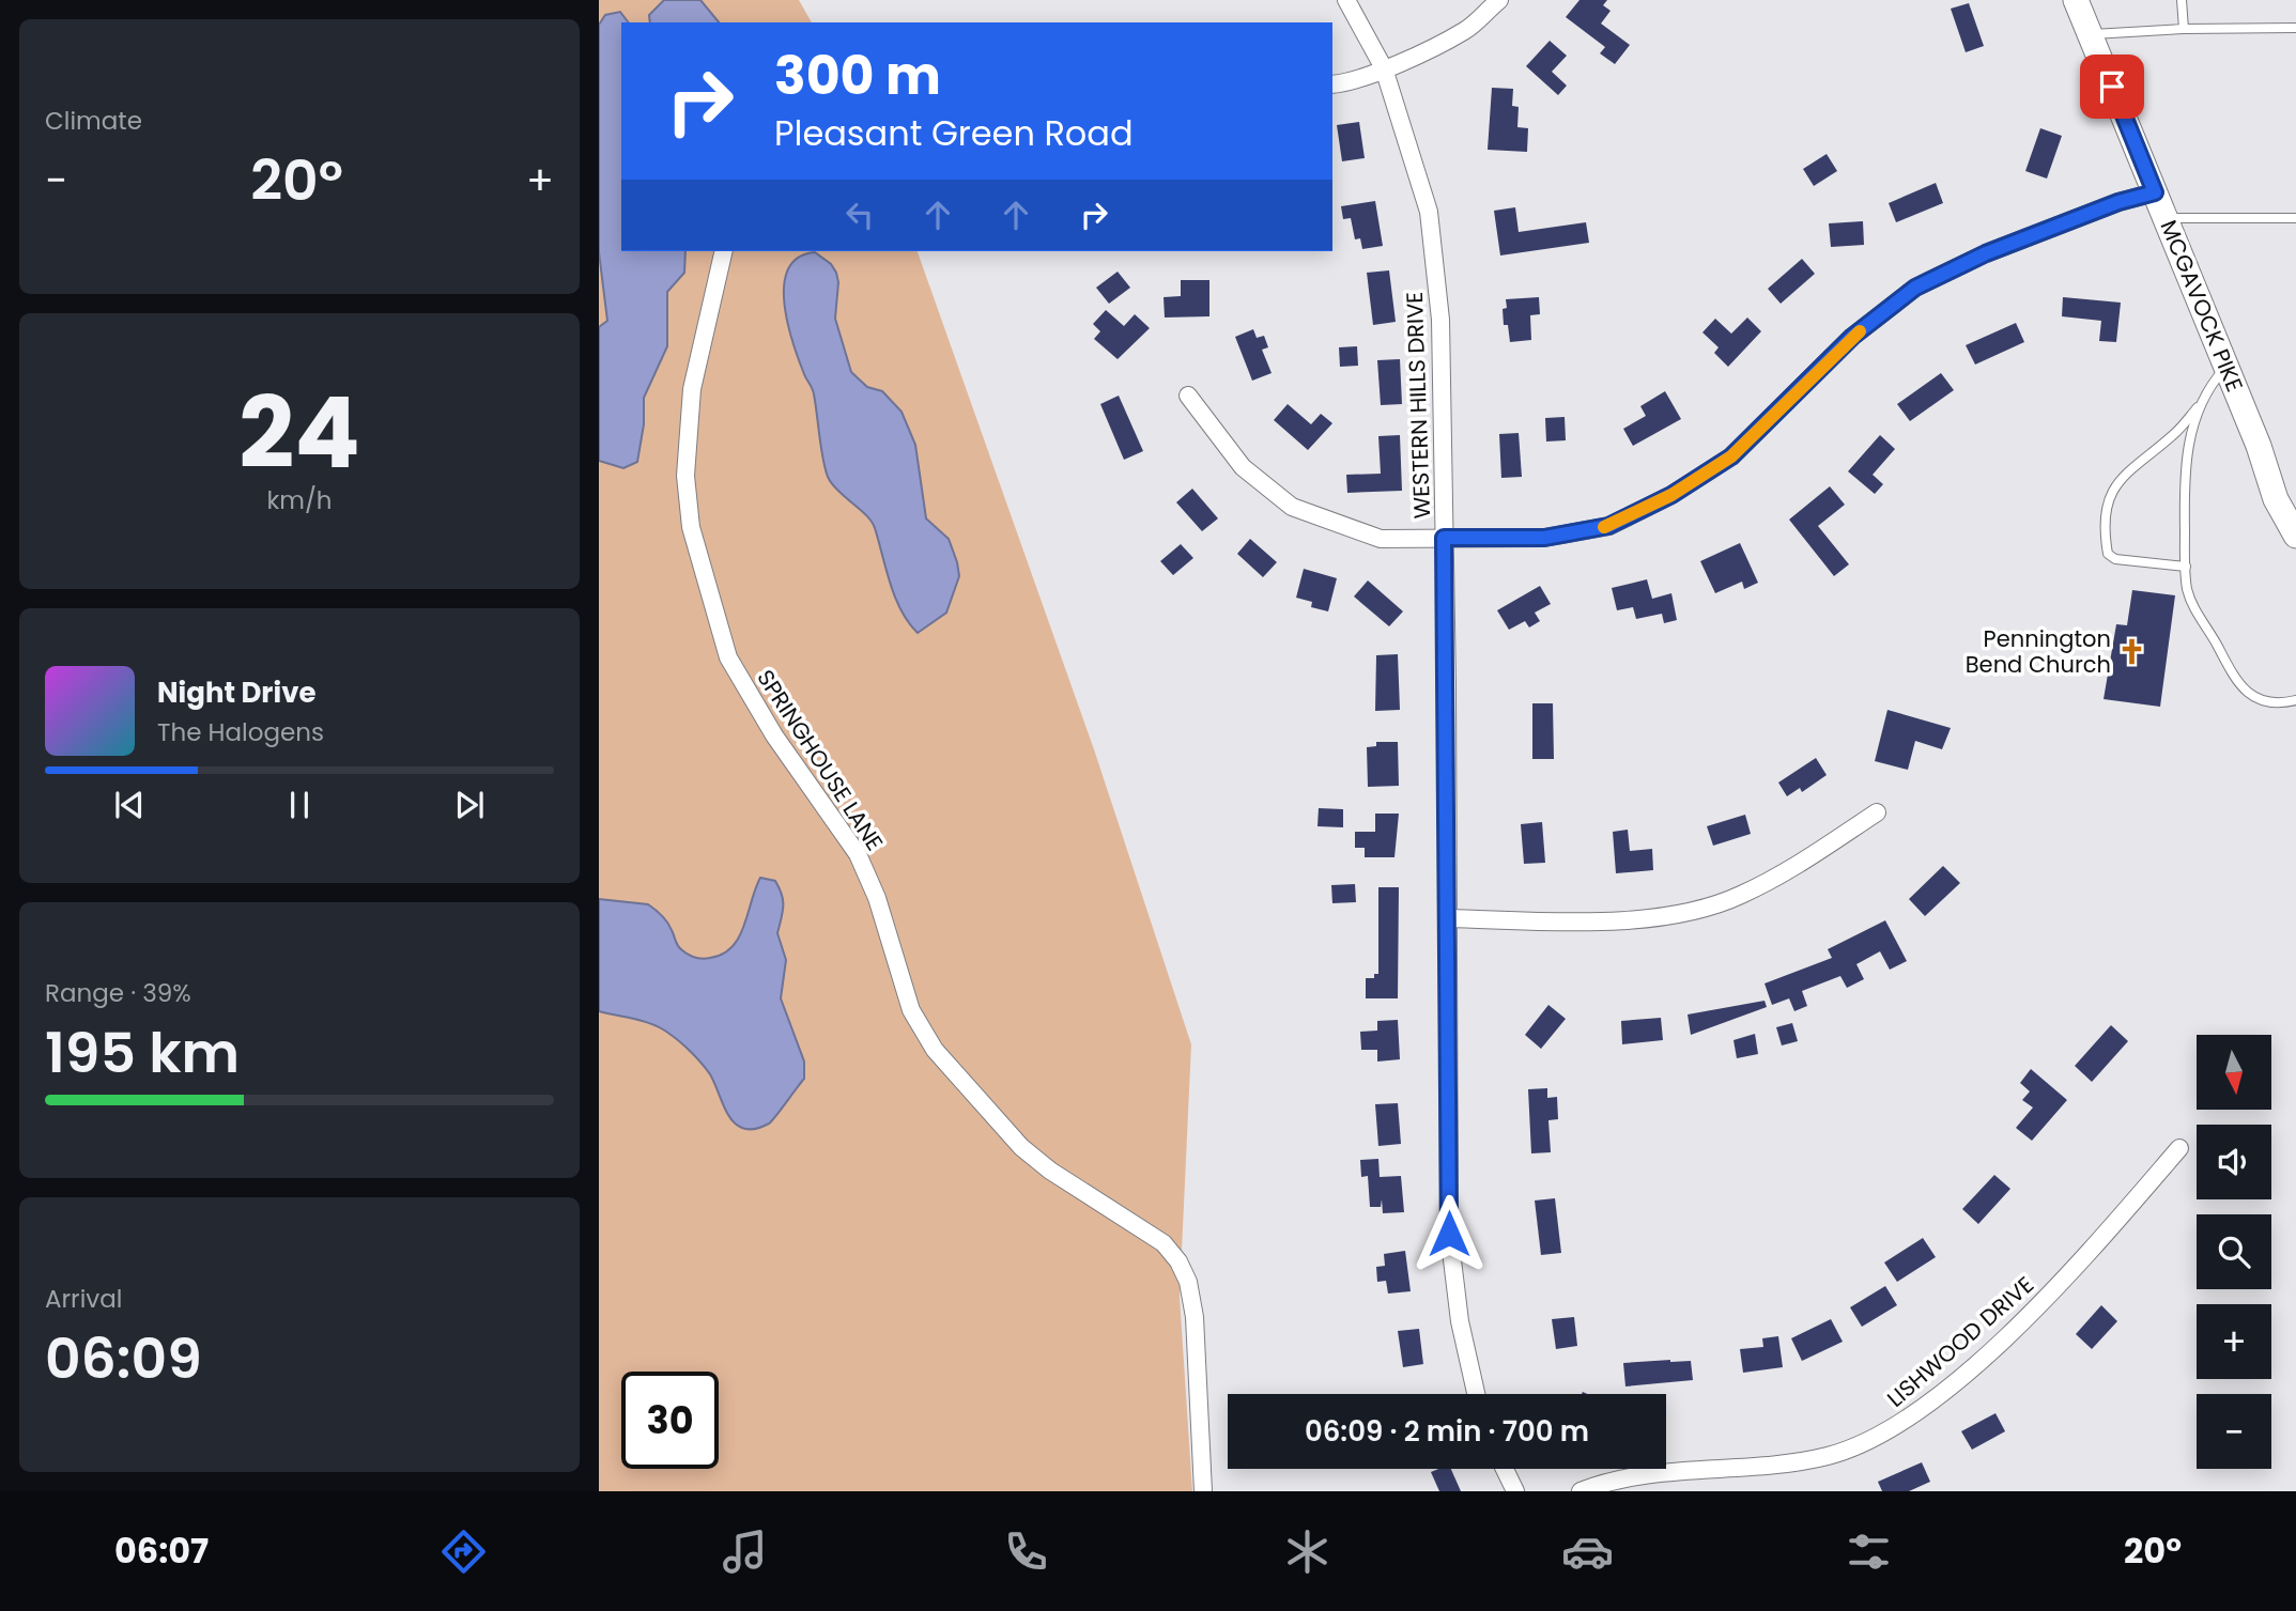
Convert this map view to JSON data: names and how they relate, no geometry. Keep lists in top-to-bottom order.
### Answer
{
  "streets": {
    "main road": ["MCGAVOCK PIKE"],
    "street": ["WESTERN HILLS DRIVE", "SPRINGHOUSE LANE", "LISHWOOD DRIVE"]
  },
  "places": {
    "church": ["Pennington Bend Church"]
  },
  "north": "bottom",
  "page": {
    "tile": [
      "Climate",
      ["24", "km/h"],
      ["Range · 39%", "195 km"],
      ["Arrival", "06:09"]
    ],
    "turn": ["300 m", "Pleasant Green Road"],
    "heat": ["−", "20°", "+"],
    "song": ["Night Drive", "The Halogens"],
    "map_buttons": ["+", "−"],
    "limit": "30",
    "trip": "06:09 · 2 min · 700 m",
    "tabs": ["06:07", "20°"]
  }
}
